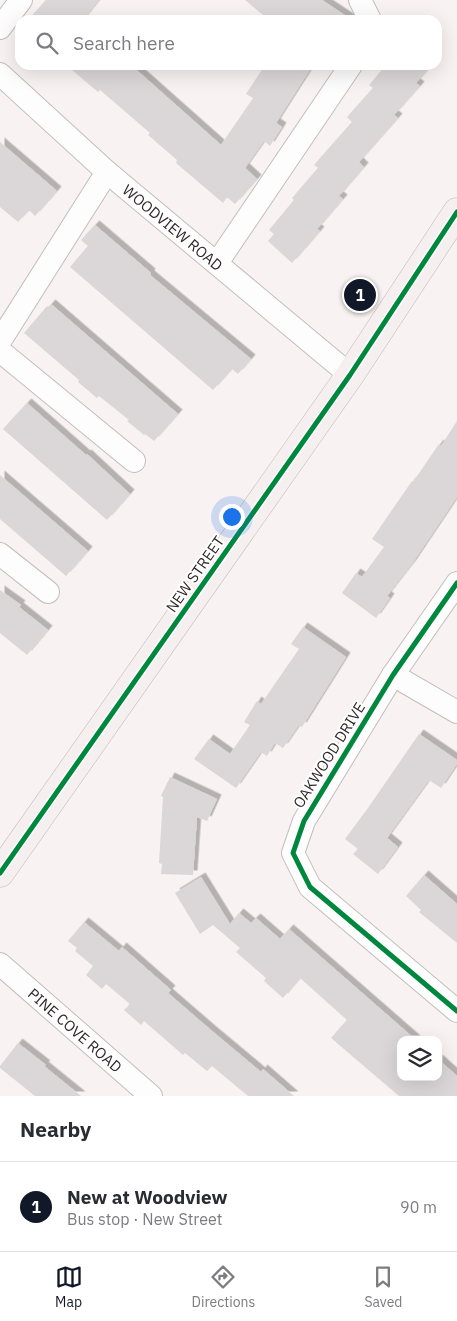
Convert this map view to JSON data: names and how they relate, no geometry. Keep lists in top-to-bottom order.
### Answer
{
  "streets": {
    "main road": ["NEW STREET"],
    "street": ["WOODVIEW ROAD", "OAKWOOD DRIVE", "PINE COVE ROAD"]
  },
  "crossings": [
    ["WOODVIEW ROAD", "NEW STREET"]
  ],
  "page": {
    "search": "Search here",
    "pins": "1",
    "heading": "Nearby",
    "list": [
      {
        "mark": "1",
        "name": "New at Woodview",
        "note": "Bus stop · New Street",
        "value": "90 m"
      }
    ],
    "nav": ["Map", "Directions", "Saved"]
  }
}
